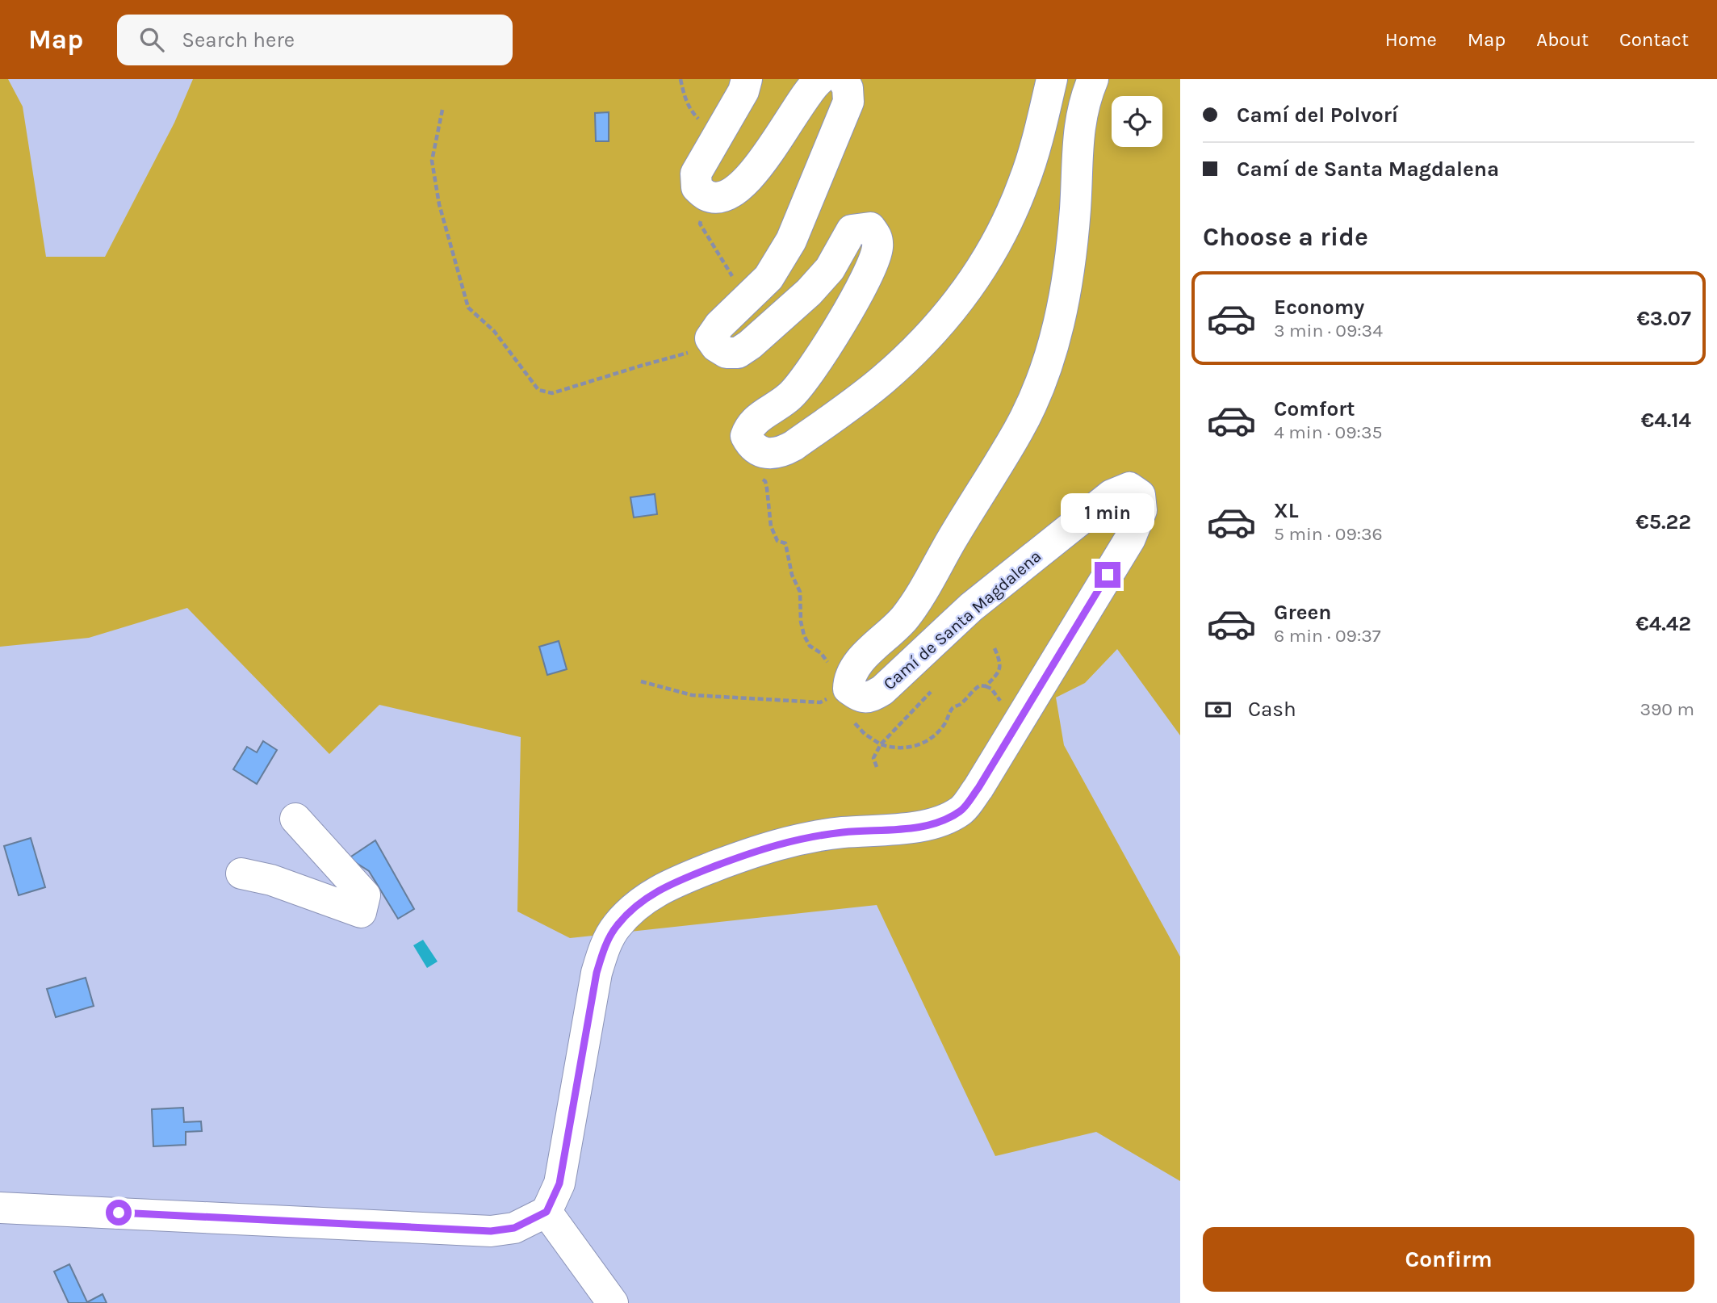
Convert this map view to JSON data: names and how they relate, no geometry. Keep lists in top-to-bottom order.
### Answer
{
  "streets": {
    "street": ["Camí de Santa Magdalena"]
  },
  "page": {
    "header": "Map",
    "search": "Search here",
    "nav": [
      "Home",
      "Map",
      "About",
      "Contact"
    ],
    "banner": ["Camí del Polvorí", "Camí de Santa Magdalena"],
    "heading": "Choose a ride",
    "list": [
      {
        "name": "Economy",
        "note": "3 min · 09:34",
        "value": "€3.07"
      },
      {
        "name": "Comfort",
        "note": "4 min · 09:35",
        "value": "€4.14"
      },
      {
        "name": "XL",
        "note": "5 min · 09:36",
        "value": "€5.22"
      },
      {
        "name": "Green",
        "note": "6 min · 09:37",
        "value": "€4.42"
      }
    ],
    "bubble": "1 min",
    "pay": ["Cash", "390 m"],
    "buttons": "Confirm"
  }
}
